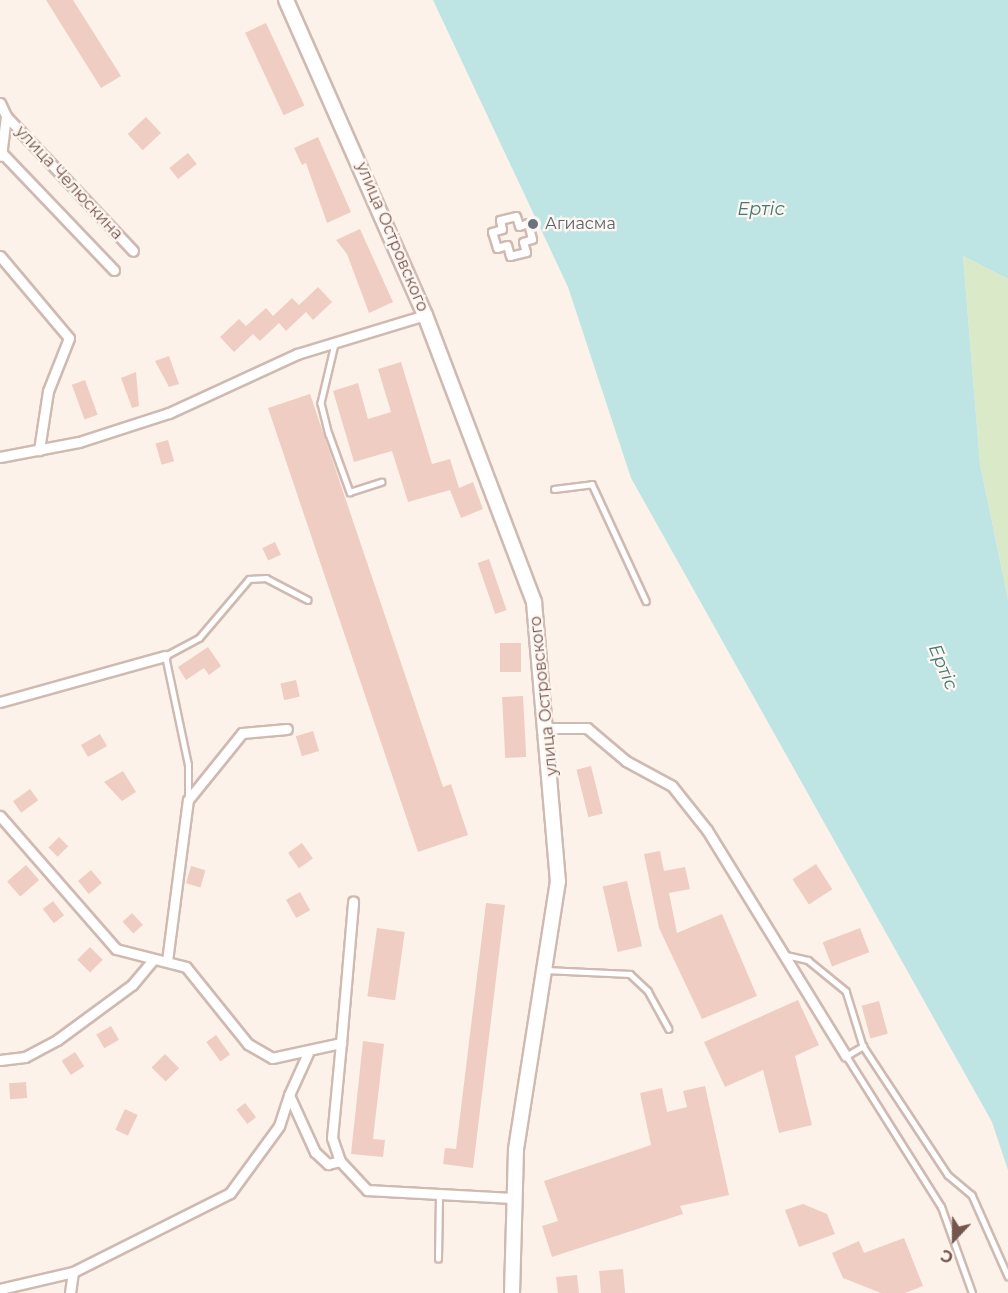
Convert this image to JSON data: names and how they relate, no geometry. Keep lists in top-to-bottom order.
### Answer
{
  "streets": {
    "main road": ["улица Островского"],
    "street": ["улица Челюскина"]
  },
  "water": ["Ертіс"],
  "places": ["Агиасма"],
  "north": "bottom"
}
